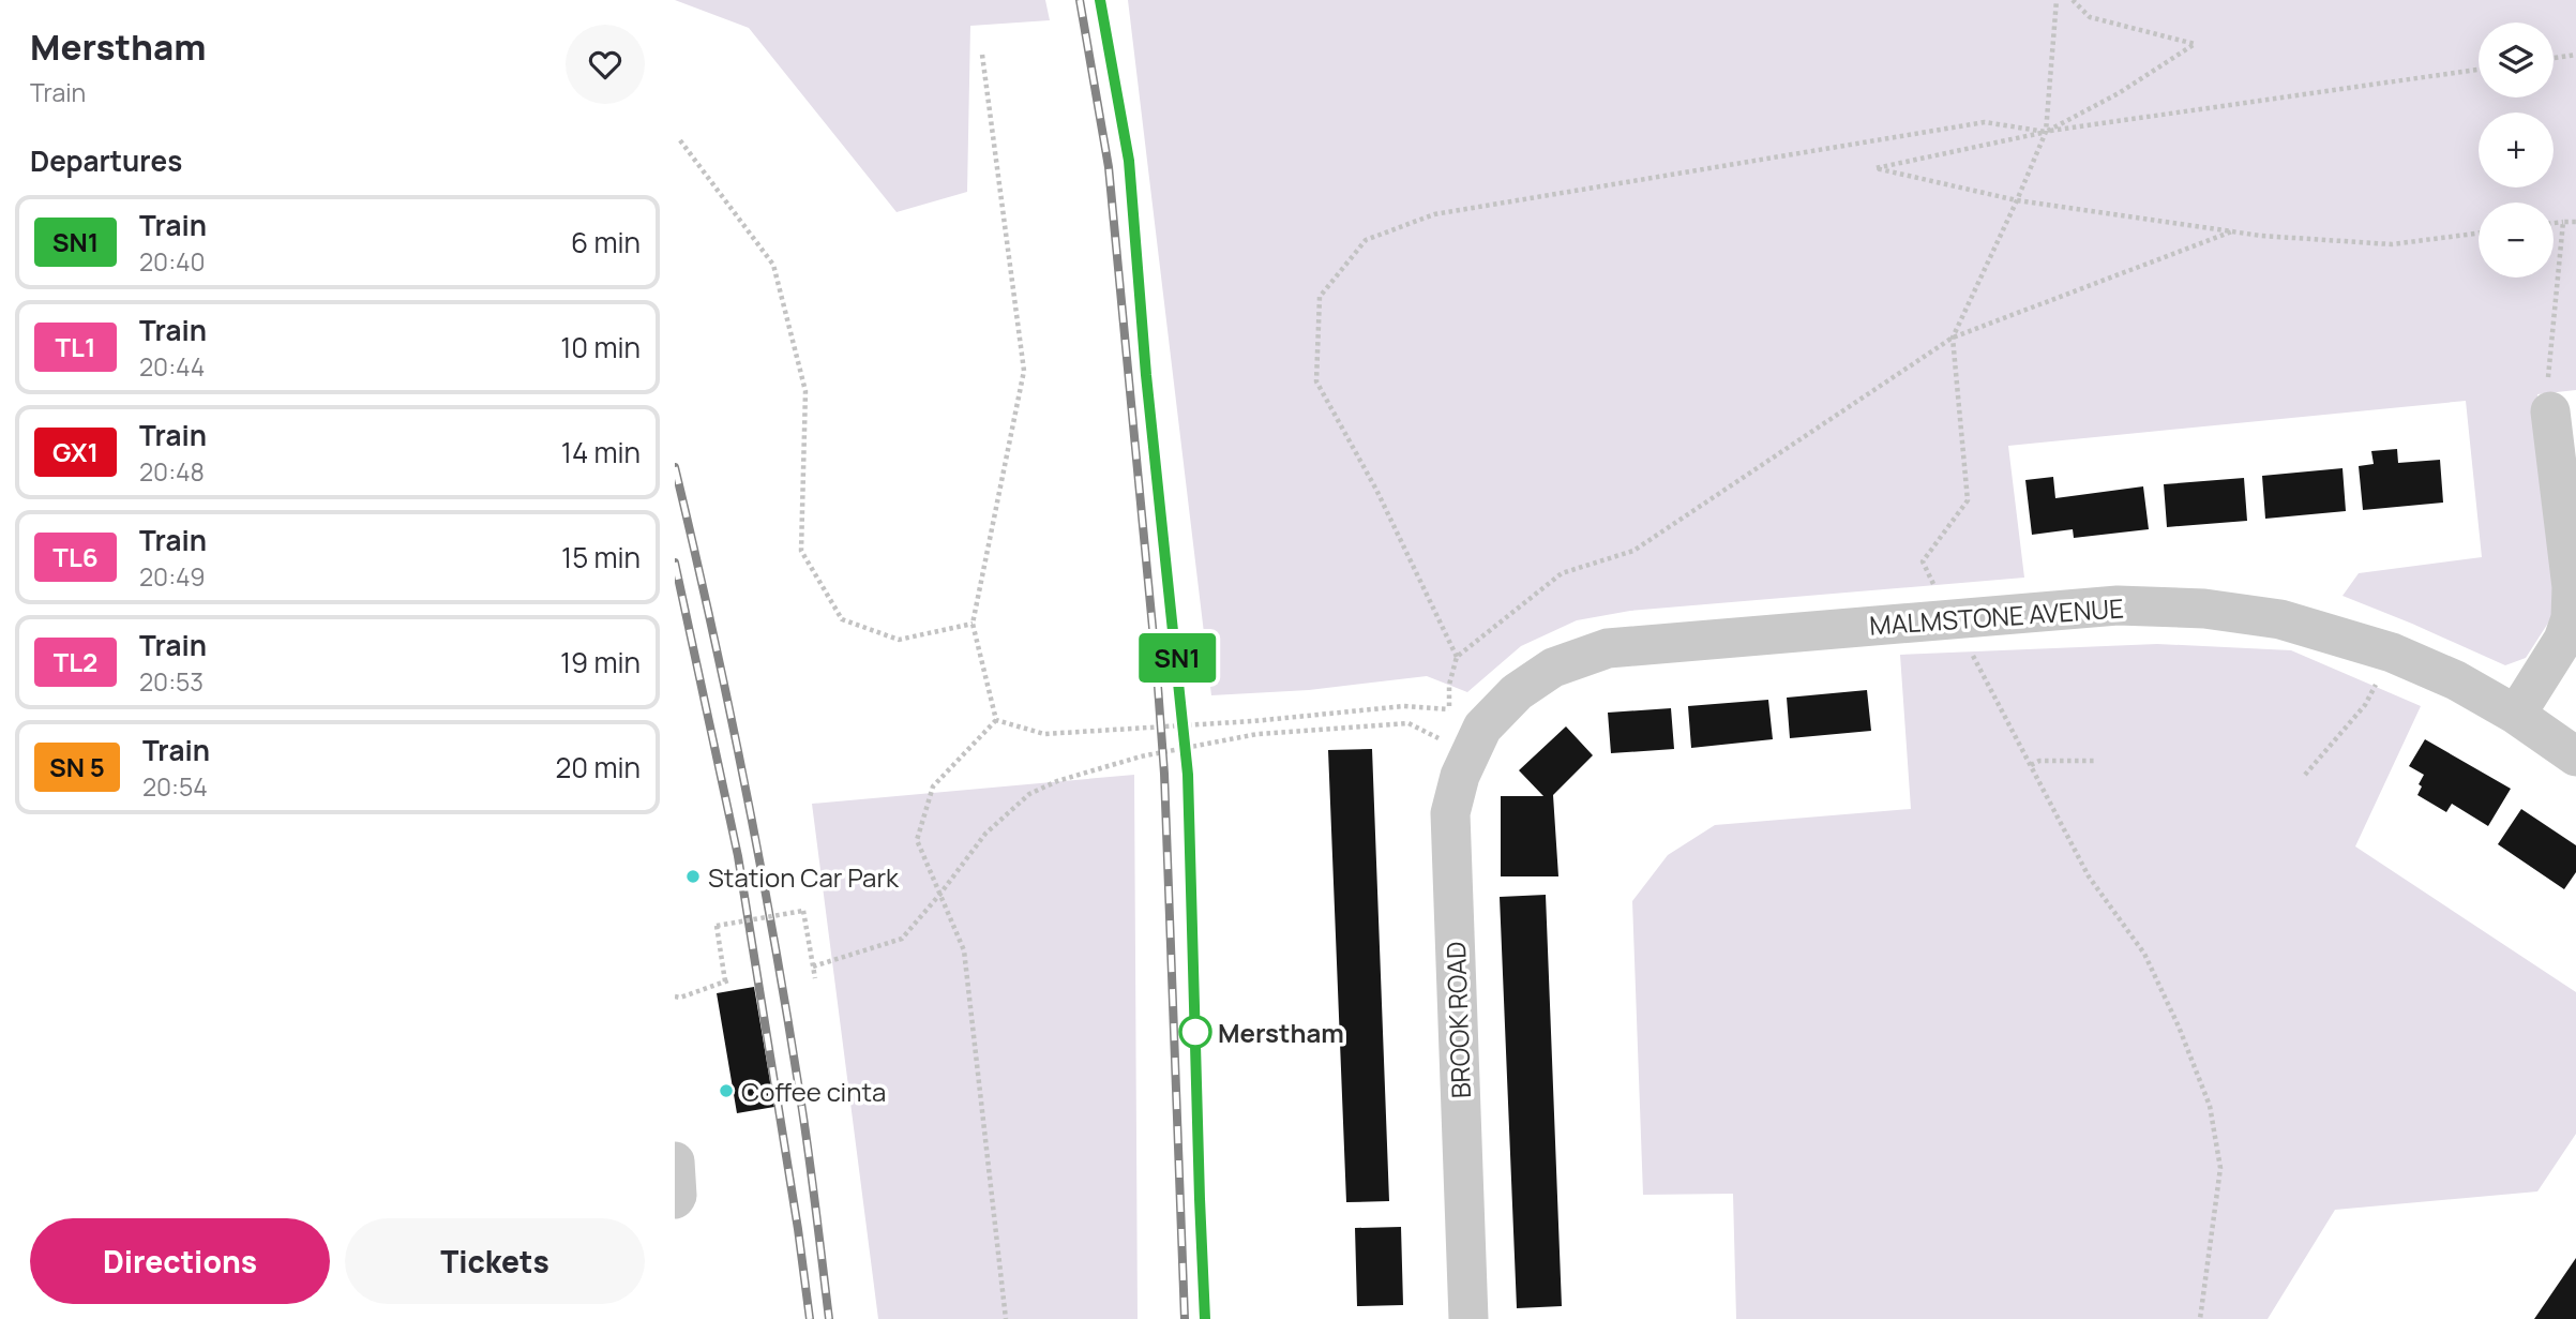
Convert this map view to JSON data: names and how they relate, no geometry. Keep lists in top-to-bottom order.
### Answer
{
  "streets": {
    "street": ["MALMSTONE AVENUE", "BROOK ROAD"]
  },
  "crossings": [
    ["MALMSTONE AVENUE", "BROOK ROAD"]
  ],
  "places": ["Station Car Park", "Merstham", "Coffee cinta"],
  "page": {
    "heading": [
      ["Merstham", "Train"],
      "Departures"
    ],
    "on_map": "SN1",
    "map_buttons": ["+", "−"],
    "list": [
      {
        "mark": "SN1",
        "name": "Train",
        "note": "20:40",
        "value": "6 min"
      },
      {
        "mark": "TL1",
        "name": "Train",
        "note": "20:44",
        "value": "10 min"
      },
      {
        "mark": "GX1",
        "name": "Train",
        "note": "20:48",
        "value": "14 min"
      },
      {
        "mark": "TL6",
        "name": "Train",
        "note": "20:49",
        "value": "15 min"
      },
      {
        "mark": "TL2",
        "name": "Train",
        "note": "20:53",
        "value": "19 min"
      },
      {
        "mark": "SN 5",
        "name": "Train",
        "note": "20:54",
        "value": "20 min"
      }
    ],
    "buttons": ["Directions", "Tickets"]
  }
}
